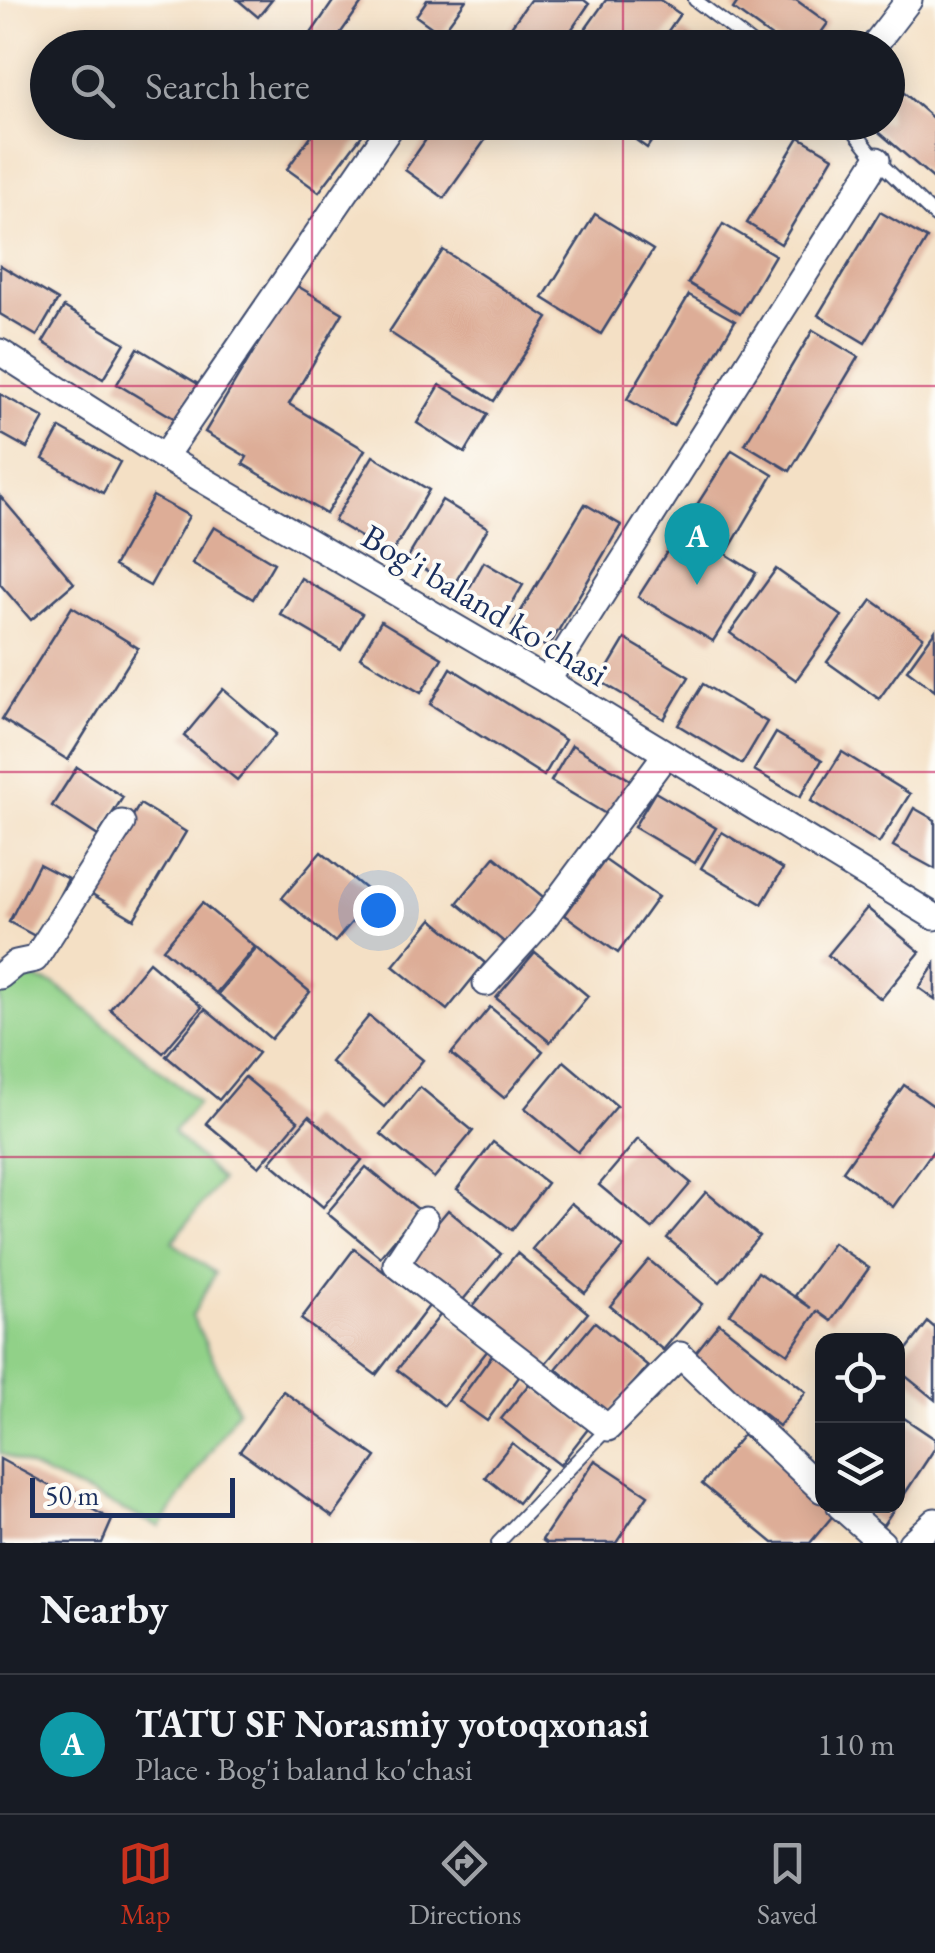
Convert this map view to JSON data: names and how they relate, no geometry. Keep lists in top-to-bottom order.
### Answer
{
  "streets": {
    "street": ["Bog'i baland ko'chasi"]
  },
  "scale_bar": "50 m",
  "page": {
    "search": "Search here",
    "pins": "A",
    "scale": "50 m",
    "heading": "Nearby",
    "list": [
      {
        "mark": "A",
        "name": "TATU SF Norasmiy yotoqxonasi",
        "note": "Place · Bog'i baland ko'chasi",
        "value": "110 m"
      }
    ],
    "nav": ["Map", "Directions", "Saved"]
  }
}
